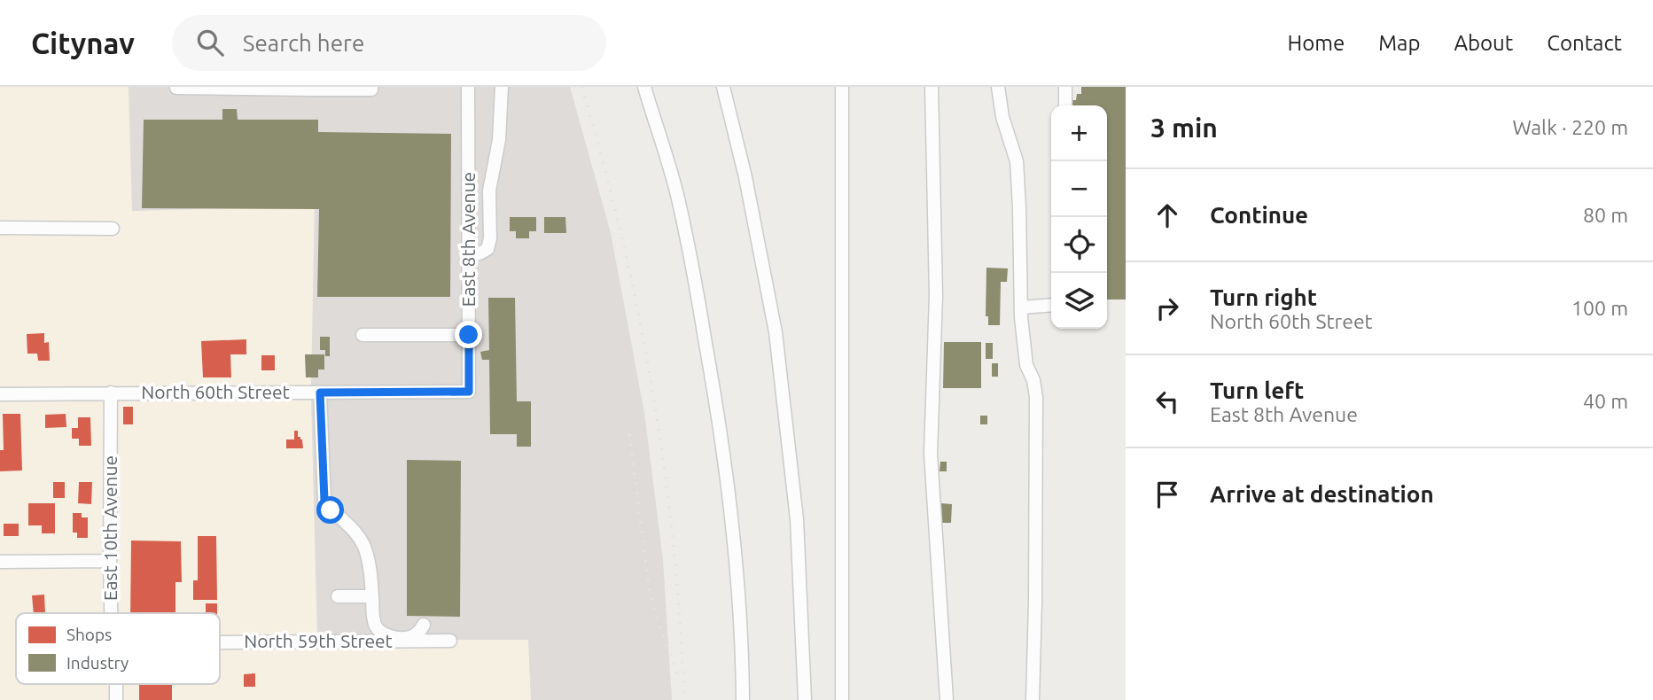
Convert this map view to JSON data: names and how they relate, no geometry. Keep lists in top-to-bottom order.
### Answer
{
  "streets": {
    "street": [
      "East 8th Avenue",
      "North 60th Street",
      "East 10th Avenue",
      "North 59th Street"
    ]
  },
  "crossings": [
    ["East 8th Avenue", "North 60th Street"],
    ["North 60th Street", "East 10th Avenue"]
  ],
  "legend": ["Shops", "Industry"],
  "page": {
    "header": "Citynav",
    "search": "Search here",
    "nav": [
      "Home",
      "Map",
      "About",
      "Contact"
    ],
    "heading": ["3 min", "Walk · 220 m"],
    "map_buttons": ["+", "−"],
    "list": [
      ["Continue", "80 m"],
      ["Turn right", "North 60th Street", "100 m"],
      ["Turn left", "East 8th Avenue", "40 m"],
      "Arrive at destination"
    ]
  }
}
